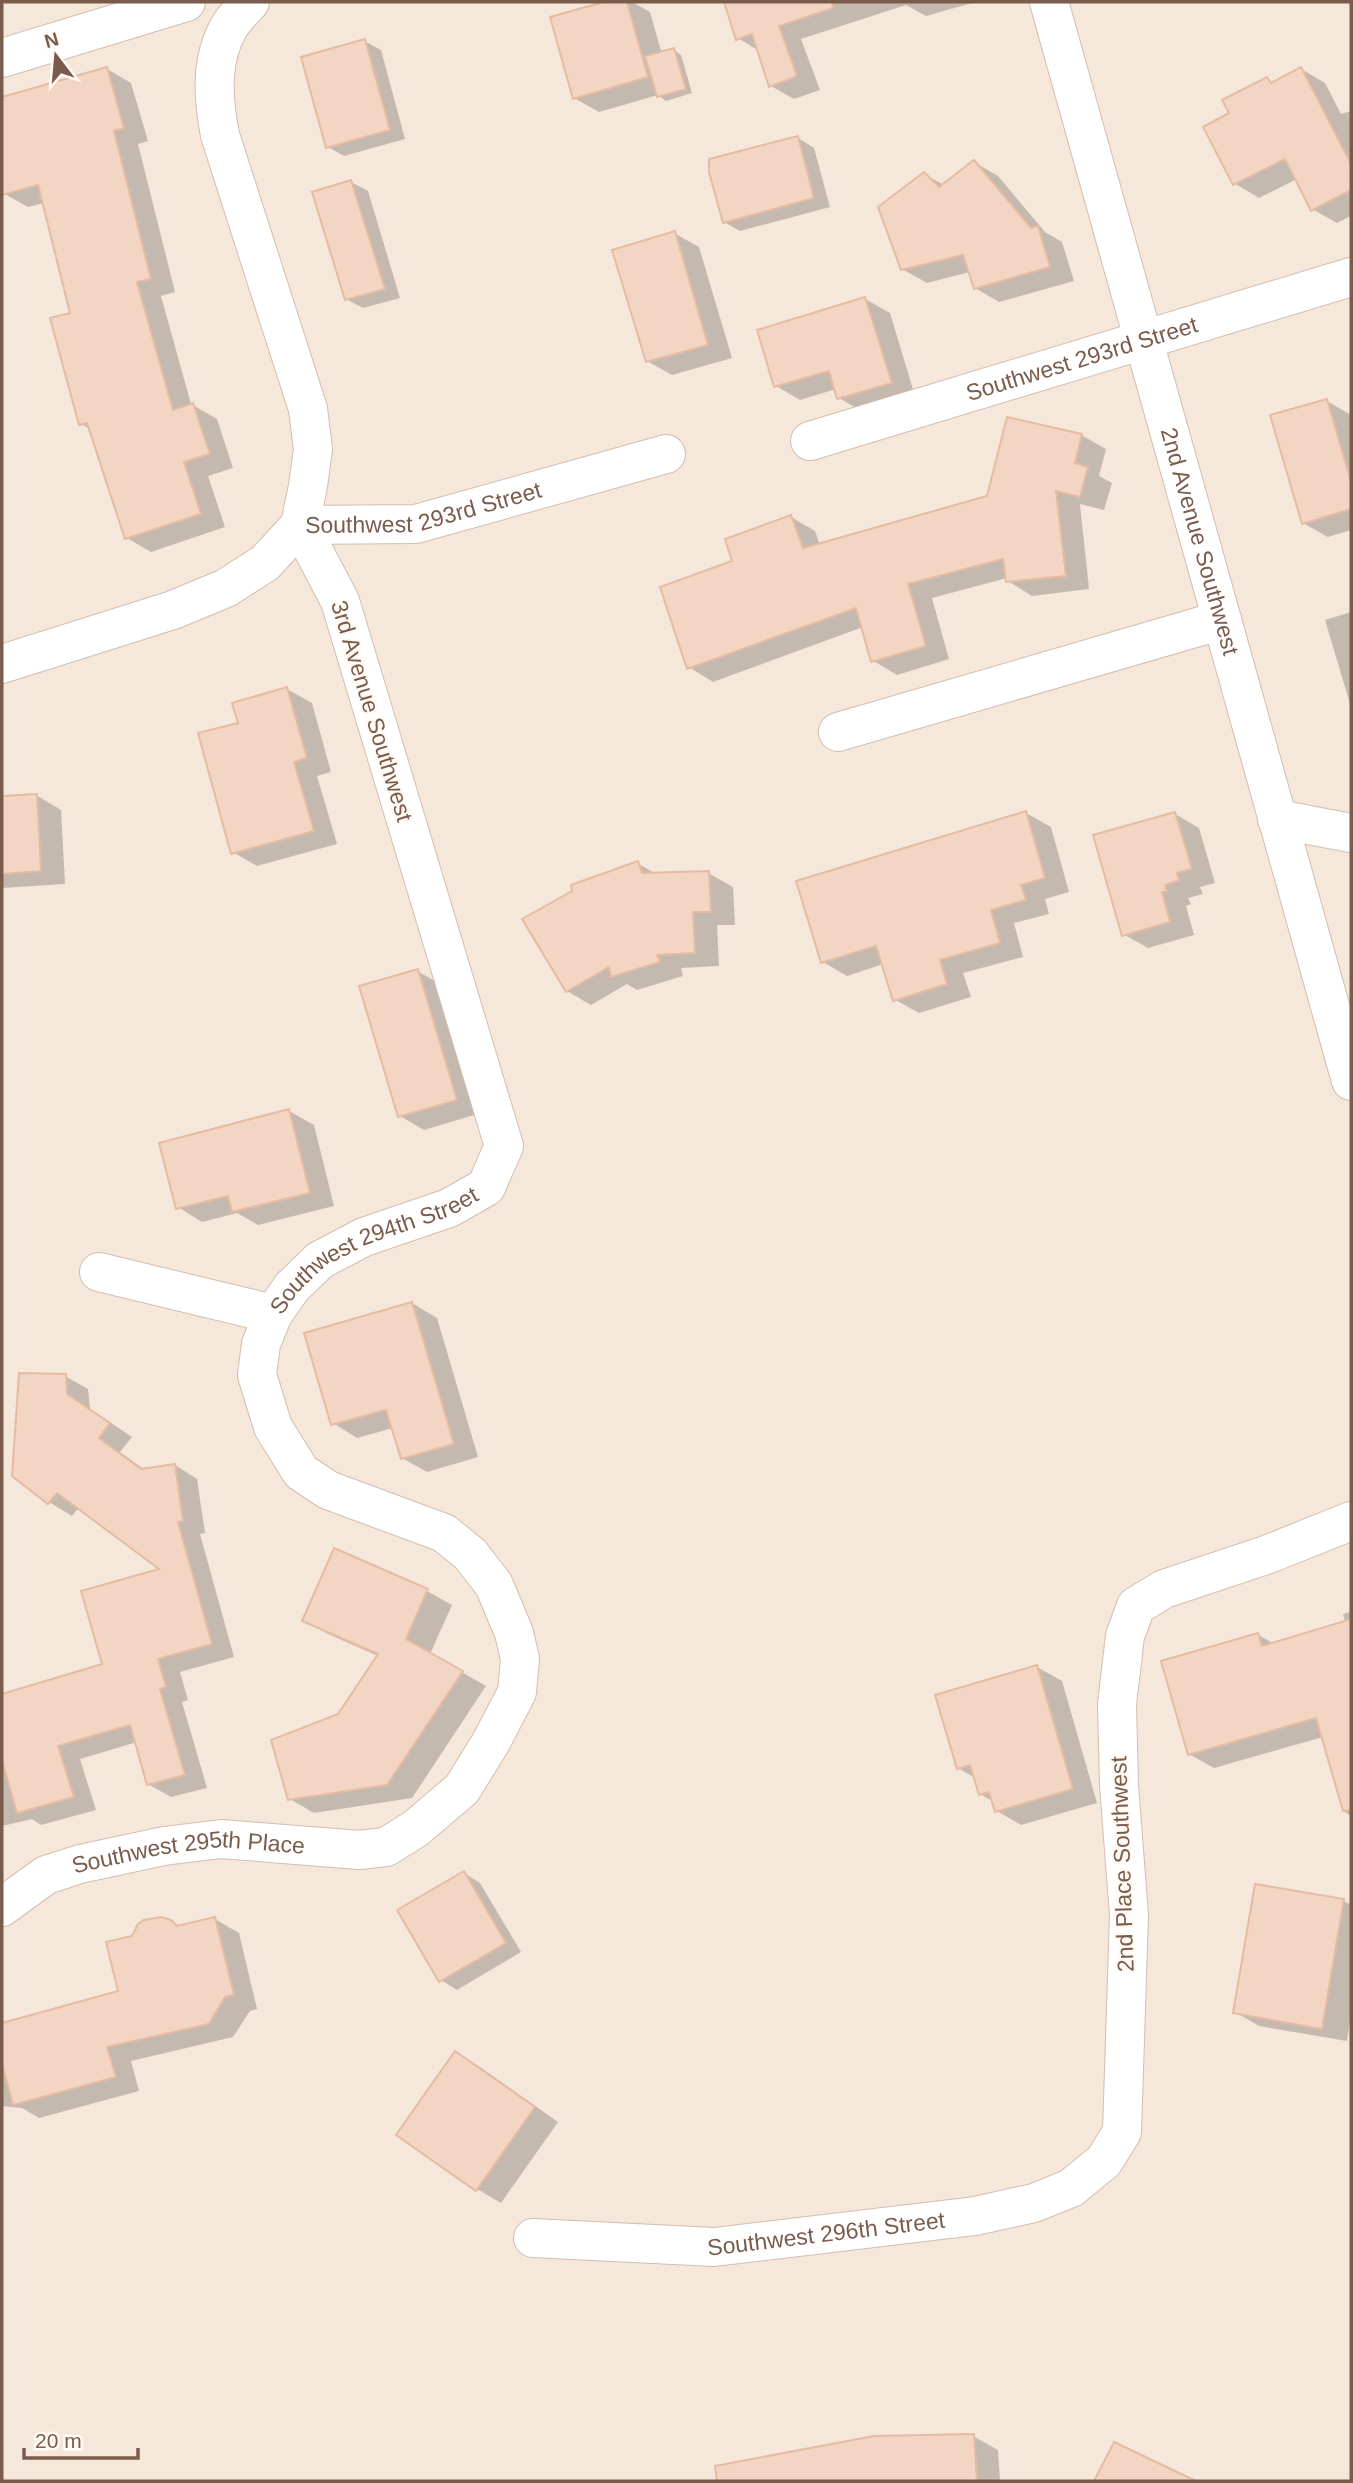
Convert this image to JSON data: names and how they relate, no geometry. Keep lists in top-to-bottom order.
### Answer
{
  "streets": {
    "street": [
      "Southwest 293rd Street",
      "2nd Avenue Southwest",
      "3rd Avenue Southwest",
      "Southwest 294th Street",
      "Southwest 295th Place",
      "2nd Place Southwest",
      "Southwest 296th Street"
    ]
  },
  "crossings": [
    ["Southwest 293rd Street", "2nd Avenue Southwest"],
    ["Southwest 293rd Street", "3rd Avenue Southwest"],
    ["3rd Avenue Southwest", "Southwest 294th Street"],
    ["Southwest 294th Street", "Southwest 295th Place"],
    ["2nd Place Southwest", "Southwest 296th Street"]
  ],
  "scale_bar": "20 m",
  "north": "top"
}
